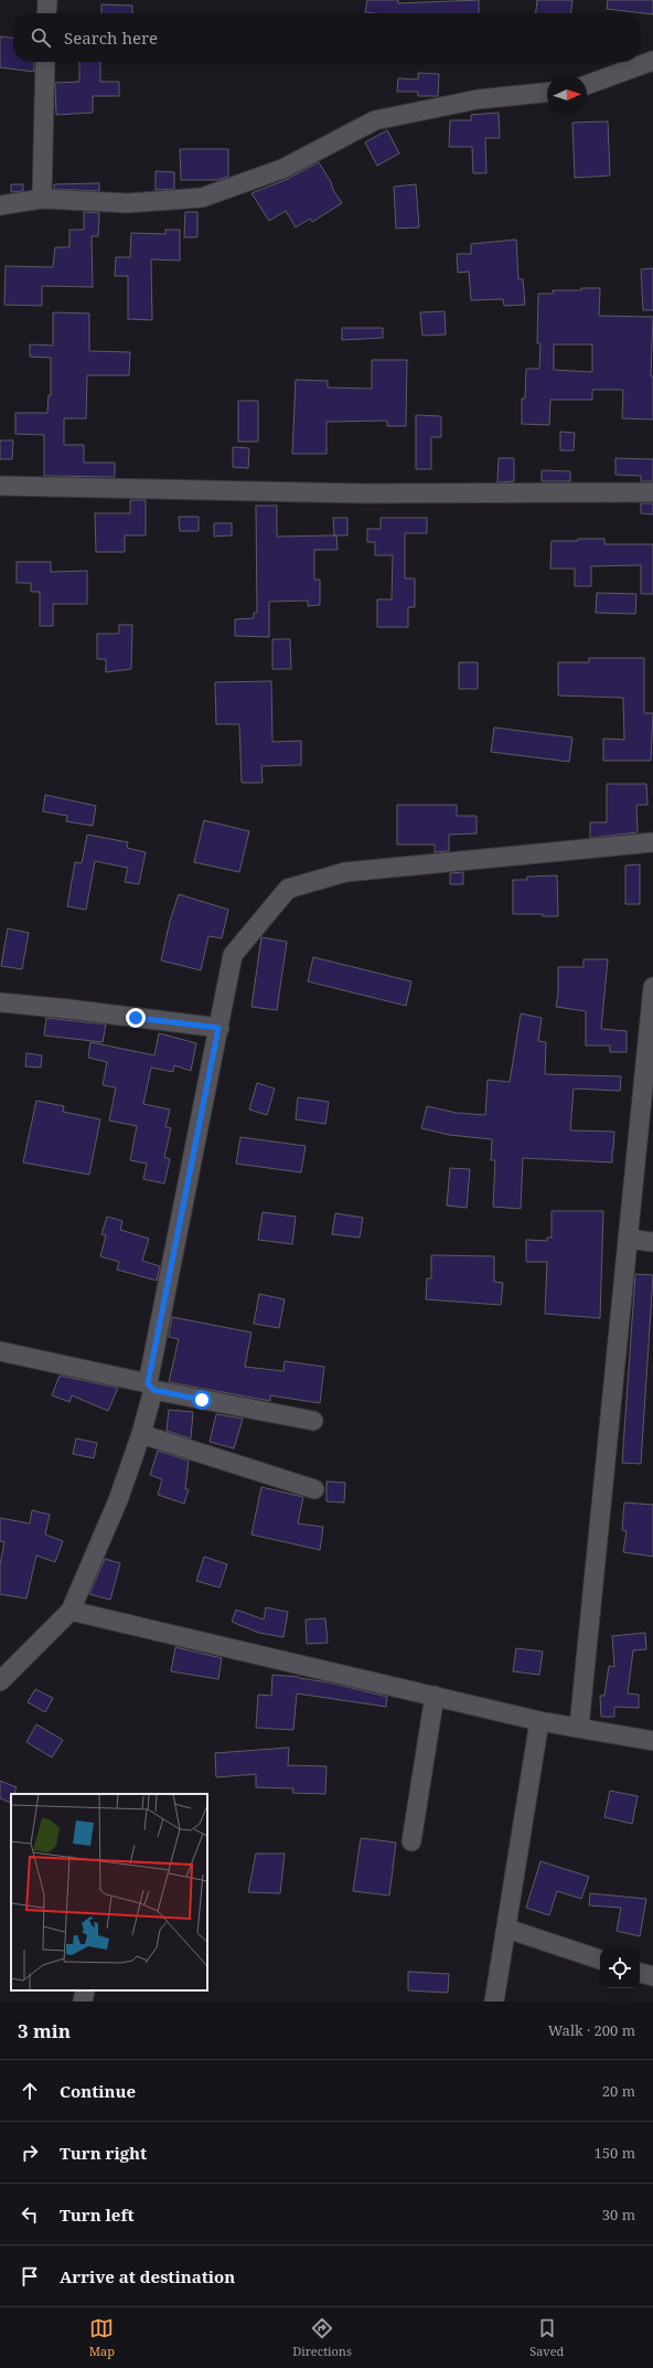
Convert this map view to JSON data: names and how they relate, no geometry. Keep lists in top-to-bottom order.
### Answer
{
  "north": "right",
  "page": {
    "search": "Search here",
    "heading": ["3 min", "Walk · 200 m"],
    "list": [
      ["Continue", "20 m"],
      ["Turn right", "150 m"],
      ["Turn left", "30 m"],
      "Arrive at destination"
    ],
    "nav": ["Map", "Directions", "Saved"]
  }
}
